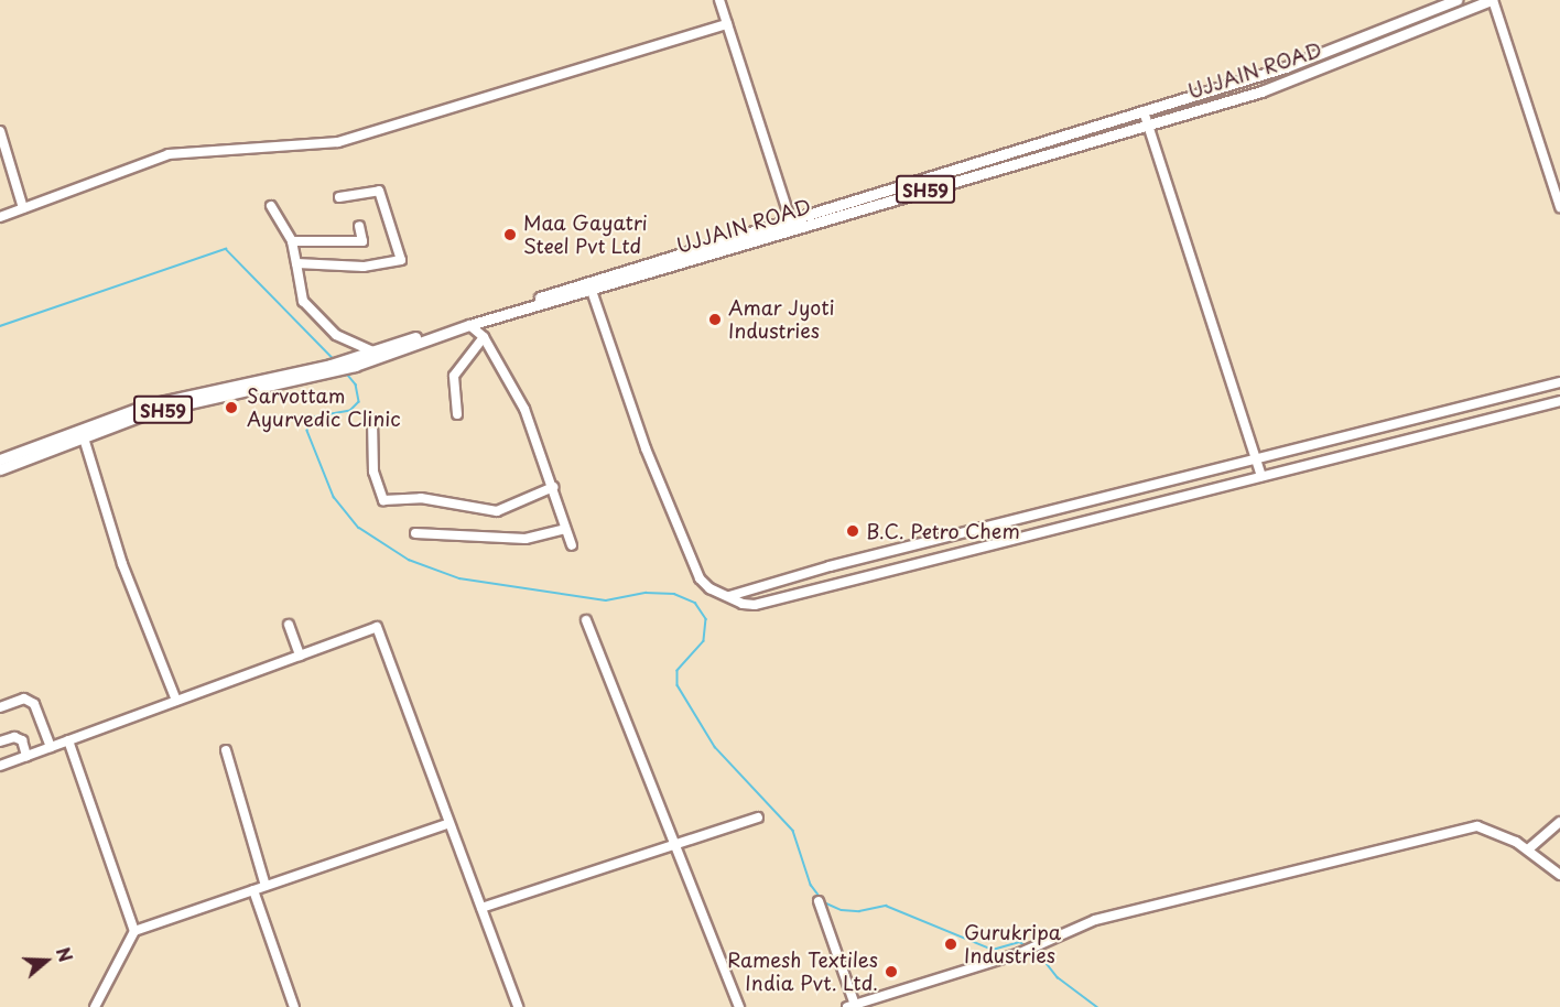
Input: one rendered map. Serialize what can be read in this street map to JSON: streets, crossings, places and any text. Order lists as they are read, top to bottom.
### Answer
{
  "streets": {
    "main road": ["UJJAIN ROAD", "SH59"]
  },
  "places": [
    "Maa Gayatri Steel Pvt Ltd",
    "Amar Jyoti Industries",
    "Sarvottam Ayurvedic Clinic",
    "B.C. Petro Chem",
    "Gurukripa Industries",
    "Ramesh Textiles India Pvt. Ltd."
  ],
  "north": "right"
}
